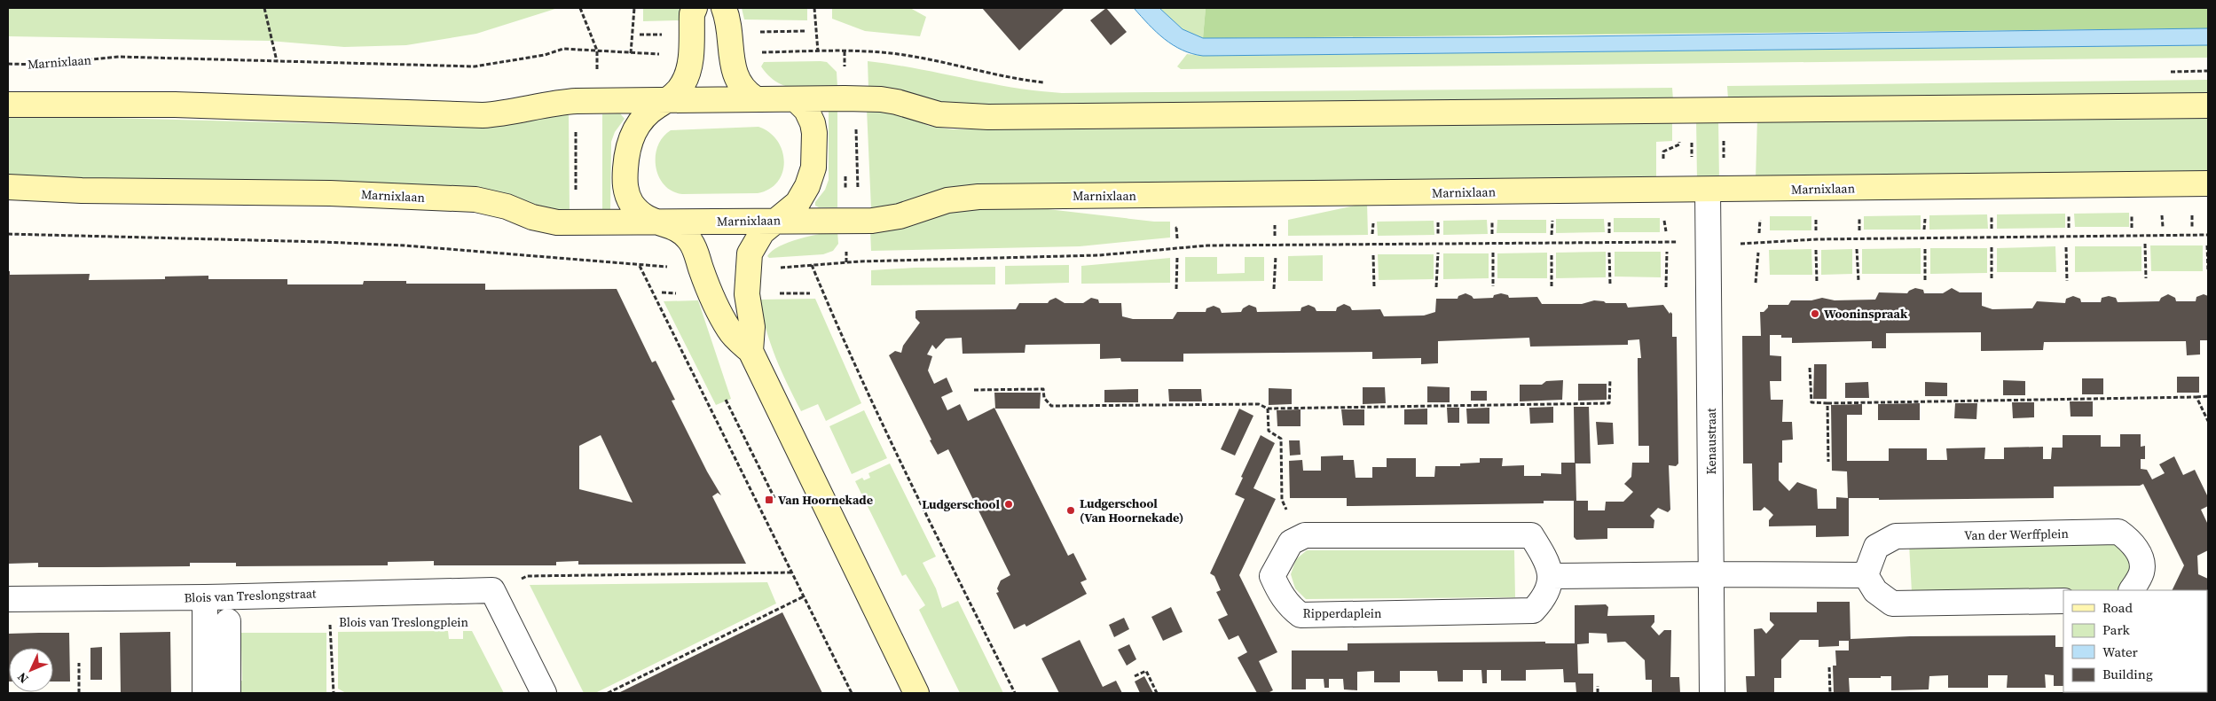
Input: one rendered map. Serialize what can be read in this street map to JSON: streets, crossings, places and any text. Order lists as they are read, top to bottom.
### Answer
{
  "streets": {
    "main road": ["Marnixlaan"],
    "street": [
      "Kenaustraat",
      "Van der Werffplein",
      "Blois van Treslongstraat",
      "Ripperdaplein"
    ],
    "path": ["Blois van Treslongplein"]
  },
  "crossings": [
    ["Marnixlaan", "Kenaustraat"]
  ],
  "places": {
    "other": ["Wooninspraak", "Ludgerschool", "Ludgerschool (Van Hoornekade)"],
    "transit": ["Van Hoornekade"]
  },
  "legend": [
    "Road",
    "Park",
    "Water",
    "Building"
  ],
  "north": "bottom left"
}
